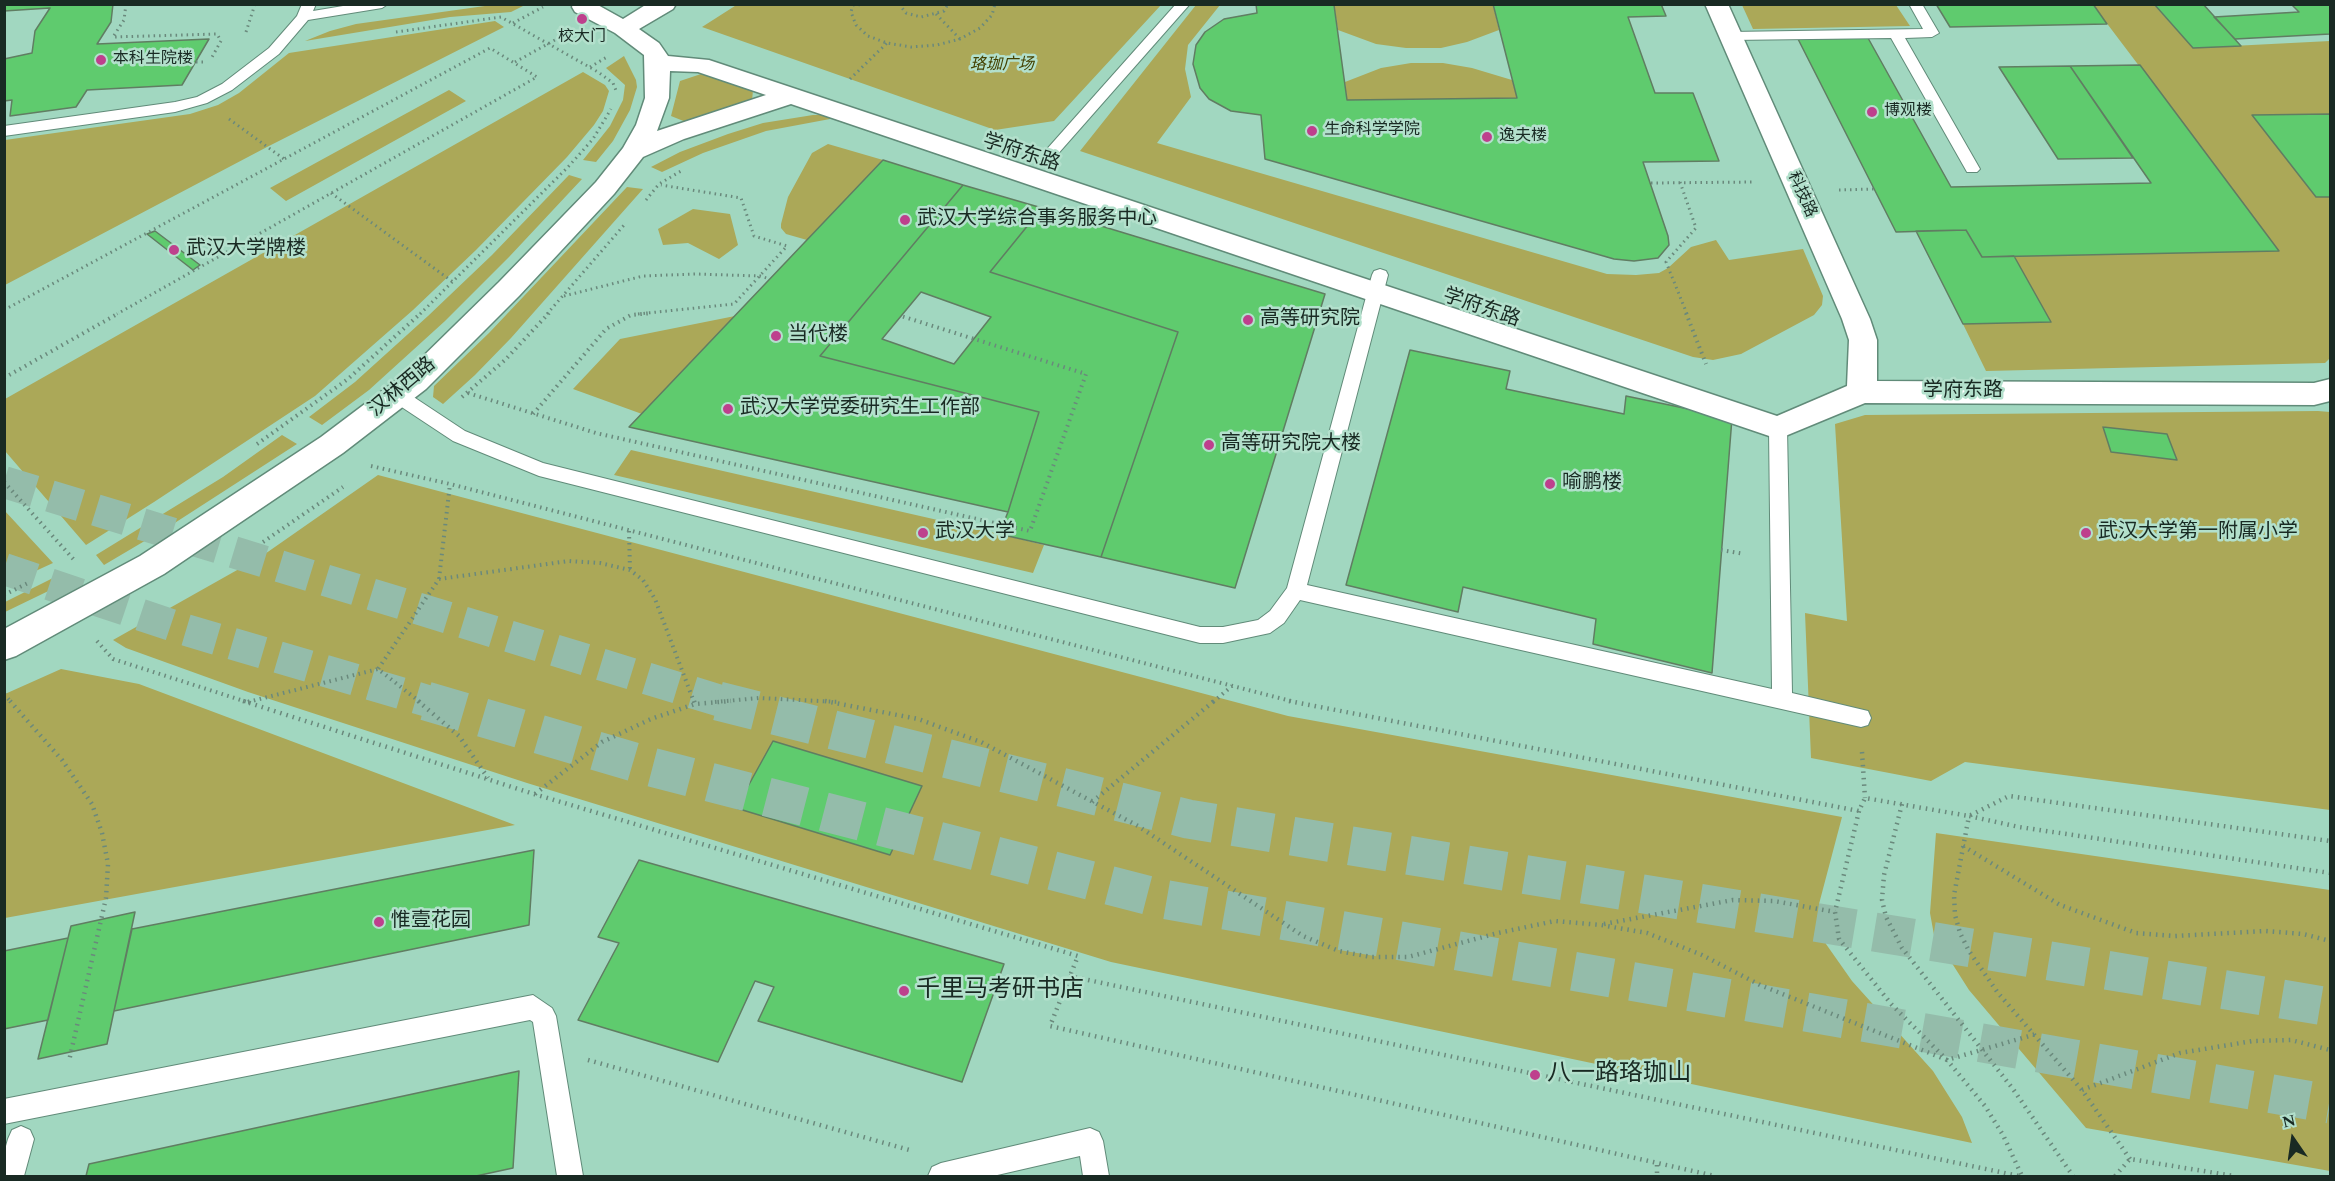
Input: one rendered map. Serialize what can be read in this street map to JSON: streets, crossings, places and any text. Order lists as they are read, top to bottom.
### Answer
{
  "streets": {
    "street": ["学府东路", "科技路", "汉林西路"]
  },
  "crossings": [
    ["学府东路", "科技路"],
    ["学府东路", "汉林西路"]
  ],
  "parks": ["珞珈广场"],
  "places": [
    "校大门",
    "本科生院楼",
    "博观楼",
    "生命科学学院",
    "逸夫楼",
    "武汉大学综合事务服务中心",
    "武汉大学牌楼",
    "高等研究院",
    "当代楼",
    "武汉大学党委研究生工作部",
    "高等研究院大楼",
    "喻鹏楼",
    "武汉大学",
    "武汉大学第一附属小学",
    "惟壹花园",
    "千里马考研书店",
    "八一路珞珈山"
  ],
  "north": "top"
}
